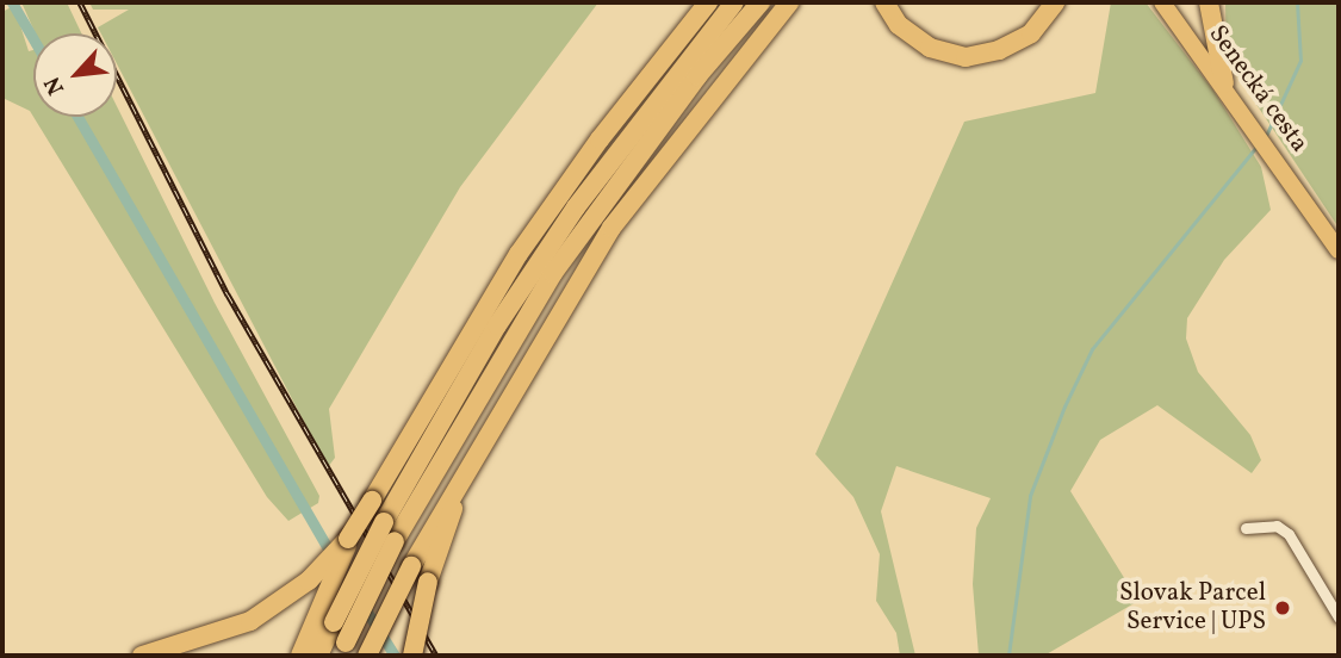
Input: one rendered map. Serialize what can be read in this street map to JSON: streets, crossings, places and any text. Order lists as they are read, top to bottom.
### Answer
{
  "streets": {
    "main road": ["Senecká cesta"]
  },
  "places": ["Slovak Parcel Service | UPS"],
  "north": "bottom left"
}
